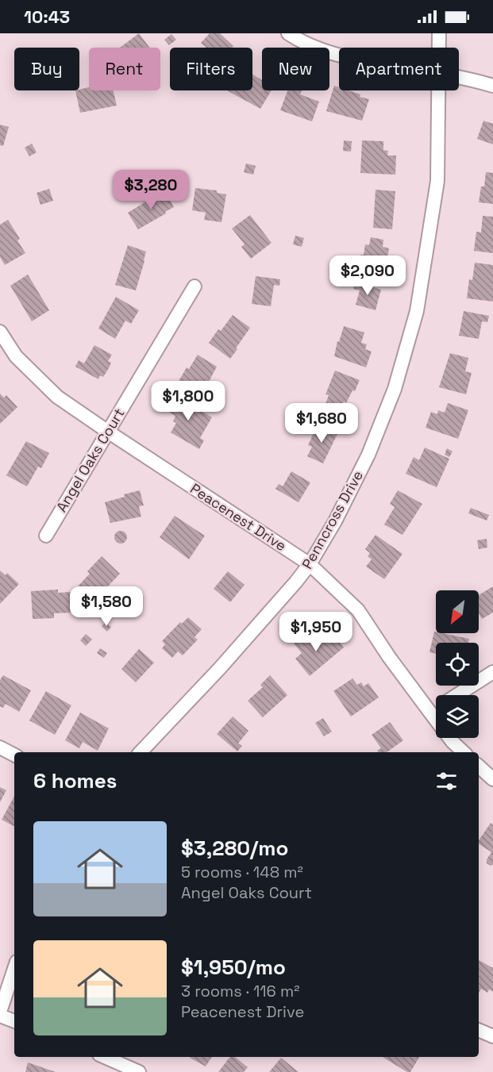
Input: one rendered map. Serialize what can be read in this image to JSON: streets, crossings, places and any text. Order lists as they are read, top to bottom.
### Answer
{
  "streets": {
    "street": ["Angel Oaks Court", "Peacenest Drive", "Penncross Drive"]
  },
  "crossings": [
    ["Angel Oaks Court", "Peacenest Drive"],
    ["Peacenest Drive", "Penncross Drive"]
  ],
  "north": "bottom left",
  "page": {
    "status": "10:43",
    "chip": [
      "Buy",
      "Rent",
      "Filters",
      "New",
      "Apartment"
    ],
    "price": [
      "$3,280",
      "$2,090",
      "$1,800",
      "$1,680",
      "$1,580",
      "$1,950"
    ],
    "heading": "6 homes",
    "list": [
      {
        "name": "$3,280/mo",
        "note": "5 rooms · 148 m² · Angel Oaks Court"
      },
      {
        "name": "$1,950/mo",
        "note": "3 rooms · 116 m² · Peacenest Drive"
      }
    ]
  }
}
